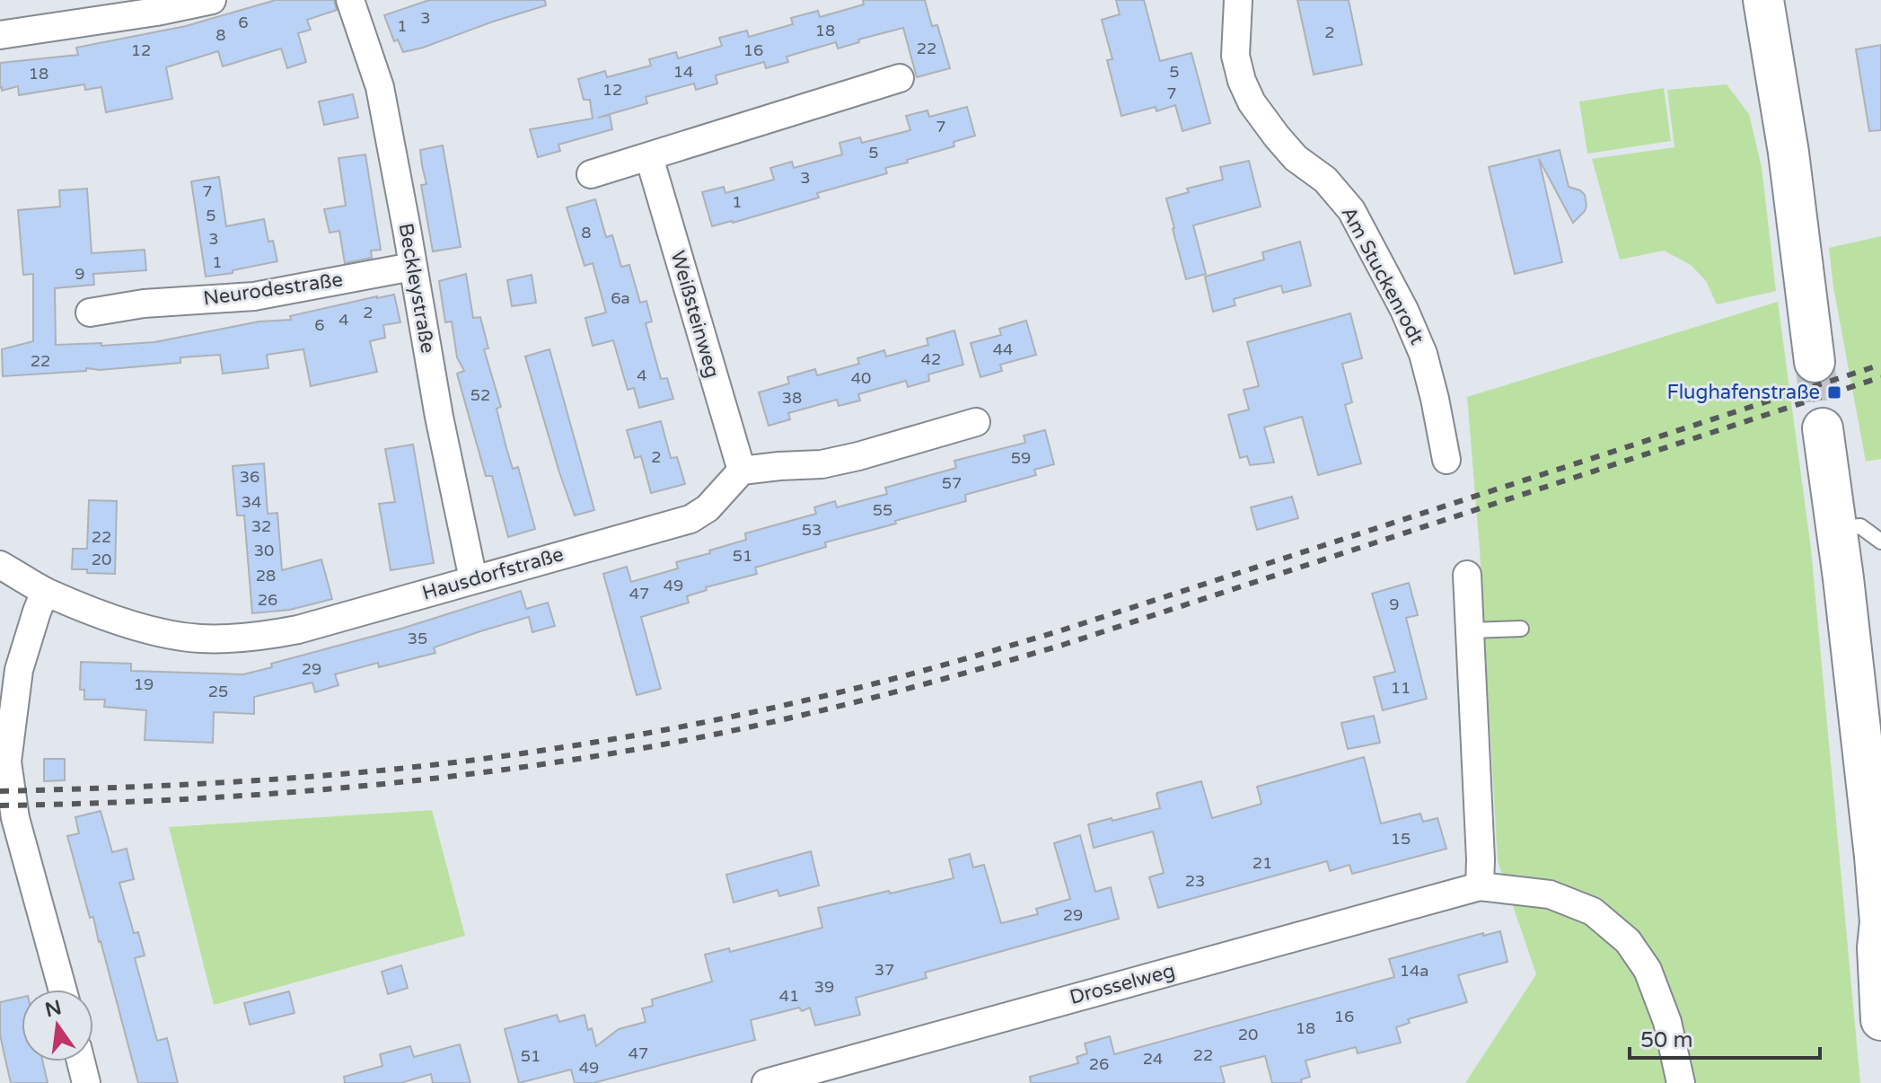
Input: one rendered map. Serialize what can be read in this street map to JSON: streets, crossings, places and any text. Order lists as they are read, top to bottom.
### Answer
{
  "streets": {
    "street": [
      "Am Stuckenrodt",
      "Beckleystraße",
      "Neurodestraße",
      "Weißsteinweg",
      "Hausdorfstraße",
      "Drosselweg"
    ]
  },
  "crossings": [
    ["Beckleystraße", "Neurodestraße"],
    ["Beckleystraße", "Hausdorfstraße"],
    ["Weißsteinweg", "Hausdorfstraße"]
  ],
  "places": {
    "transit": ["Flughafenstraße"]
  },
  "house_numbers": [
    "3",
    "6",
    "1",
    "18",
    "2",
    "8",
    "22",
    "12",
    "16",
    "14",
    "5",
    "18",
    "12",
    "7",
    "7",
    "5",
    "3",
    "7",
    "1",
    "5",
    "8",
    "3",
    "1",
    "9",
    "6a",
    "2",
    "4",
    "6",
    "44",
    "42",
    "22",
    "4",
    "40",
    "52",
    "38",
    "2",
    "59",
    "36",
    "57",
    "34",
    "55",
    "32",
    "53",
    "22",
    "30",
    "51",
    "20",
    "28",
    "49",
    "47",
    "26",
    "9",
    "35",
    "29",
    "19",
    "11",
    "25",
    "15",
    "21",
    "23",
    "29",
    "37",
    "14a",
    "39",
    "41",
    "16",
    "18",
    "20",
    "47",
    "22",
    "51",
    "24",
    "26",
    "49"
  ],
  "scale_bar": "50 m",
  "north": "top"
}
